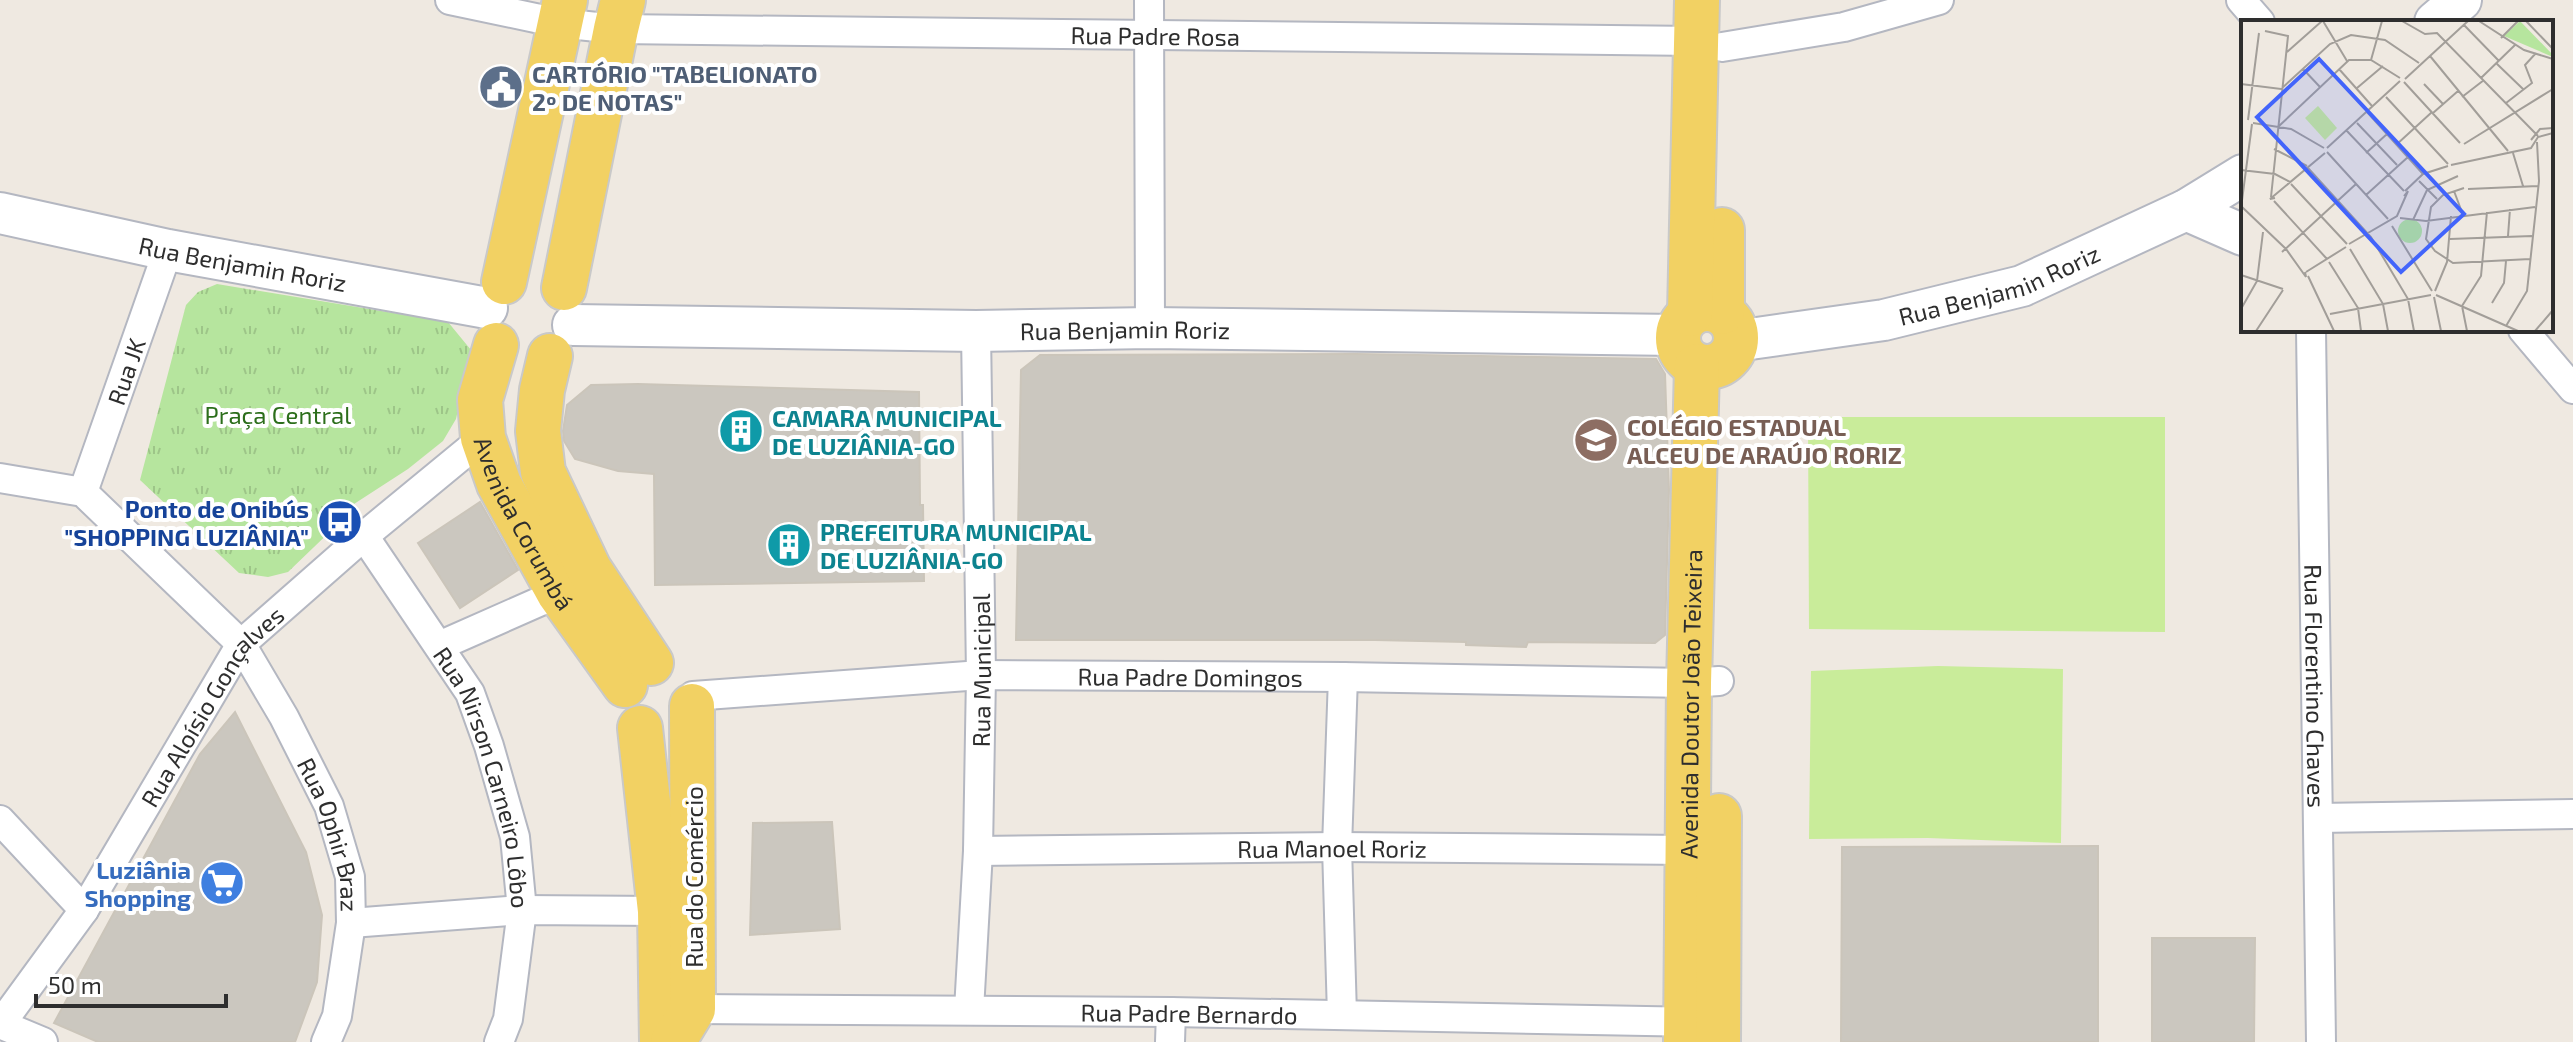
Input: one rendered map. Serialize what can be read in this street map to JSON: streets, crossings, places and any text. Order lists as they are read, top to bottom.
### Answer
{
  "streets": {
    "main road": ["Avenida Corumbá", "Avenida Doutor João Teixeira", "Rua do Comércio"],
    "street": [
      "Rua Padre Rosa",
      "Rua Benjamin Roriz",
      "Rua JK",
      "Rua Municipal",
      "Rua Padre Domingos",
      "Rua Florentino Chaves",
      "Rua Aloísio Gonçalves",
      "Rua Nirson Carneiro Lôbo",
      "Rua Ophir Braz",
      "Rua Manoel Roriz",
      "Rua Padre Bernardo"
    ]
  },
  "crossings": [
    ["Rua Padre Rosa", "Avenida Corumbá"],
    ["Rua Padre Rosa", "Avenida Doutor João Teixeira"],
    ["Rua Benjamin Roriz", "Rua JK"],
    ["Rua Benjamin Roriz", "Avenida Corumbá"],
    ["Rua Benjamin Roriz", "Rua Municipal"],
    ["Rua Benjamin Roriz", "Avenida Doutor João Teixeira"],
    ["Rua JK", "Rua Ophir Braz"],
    ["Avenida Corumbá", "Rua Padre Domingos"],
    ["Avenida Corumbá", "Rua Aloísio Gonçalves"],
    ["Avenida Corumbá", "Rua do Comércio"],
    ["Rua Municipal", "Rua Padre Domingos"],
    ["Rua Municipal", "Rua Manoel Roriz"],
    ["Rua Municipal", "Rua Padre Bernardo"],
    ["Rua Padre Domingos", "Avenida Doutor João Teixeira"],
    ["Rua Padre Domingos", "Rua do Comércio"],
    ["Avenida Doutor João Teixeira", "Rua Manoel Roriz"],
    ["Avenida Doutor João Teixeira", "Rua Padre Bernardo"],
    ["Rua Aloísio Gonçalves", "Rua Nirson Carneiro Lôbo"],
    ["Rua Aloísio Gonçalves", "Rua Ophir Braz"],
    ["Rua do Comércio", "Rua Padre Bernardo"]
  ],
  "parks": ["Praça Central"],
  "places": {
    "public building": ["CARTÓRIO \"TABELIONATO 2º DE NOTAS\""],
    "building": ["CAMARA MUNICIPAL DE LUZIÂNIA-GO", "PREFEITURA MUNICIPAL DE LUZIÂNIA-GO"],
    "school or university": ["COLÉGIO ESTADUAL ALCEU DE ARAÚJO RORIZ"],
    "bus stop": ["Ponto de Onibús \"SHOPPING LUZIÂNIA\""],
    "supermarket": ["Luziânia Shopping"]
  },
  "scale_bar": "50 m"
}
